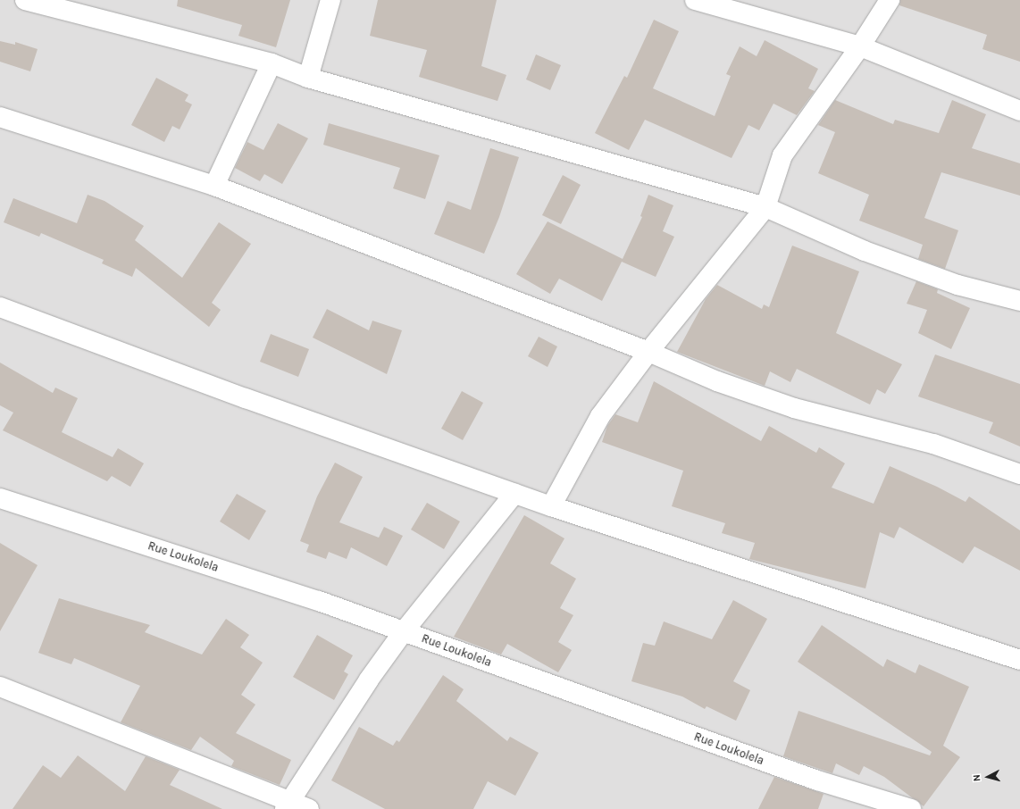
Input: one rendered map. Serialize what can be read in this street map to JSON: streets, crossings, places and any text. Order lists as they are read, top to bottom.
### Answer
{
  "streets": {
    "street": ["Rue Loukolela"]
  },
  "north": "left"
}
